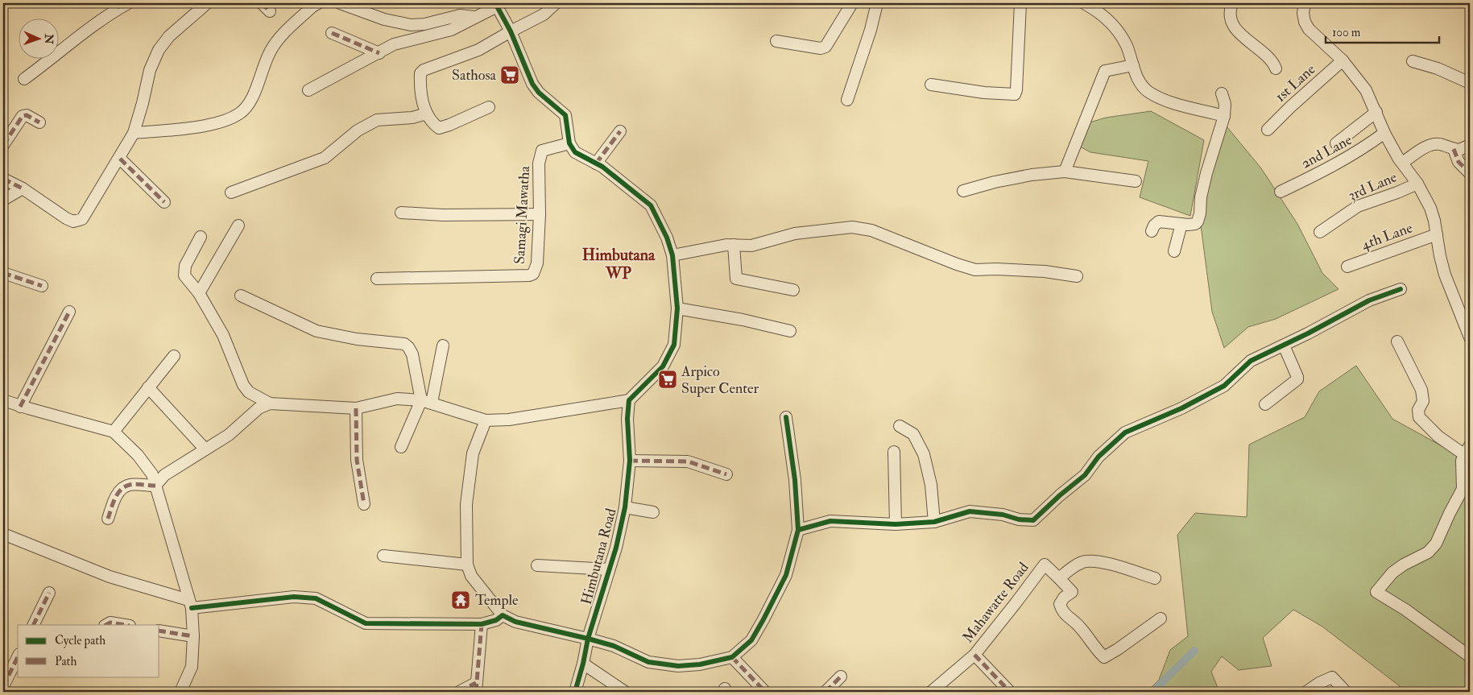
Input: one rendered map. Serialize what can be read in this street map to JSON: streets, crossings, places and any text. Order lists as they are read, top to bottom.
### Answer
{
  "streets": {
    "street": [
      "1st Lane",
      "2nd Lane",
      "3rd Lane",
      "Samagi Mawatha",
      "4th Lane",
      "Himbutana Road",
      "Mahawatte Road"
    ]
  },
  "districts": ["Himbutana WP"],
  "places": {
    "supermarket": ["Sathosa", "Arpico Super Center"],
    "temple": ["Temple"]
  },
  "legend": ["Cycle path", "Path"],
  "scale_bar": "100 m",
  "north": "right"
}
